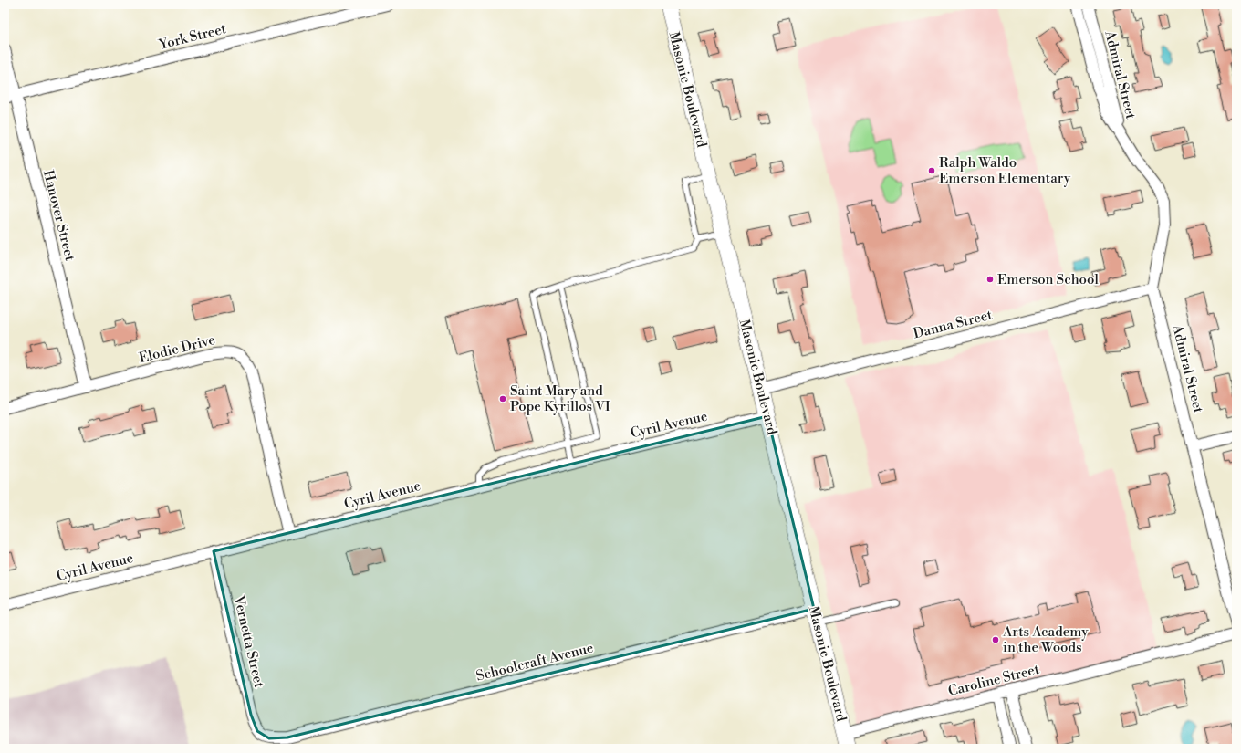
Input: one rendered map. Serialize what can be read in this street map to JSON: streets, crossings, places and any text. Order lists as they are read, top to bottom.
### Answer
{
  "streets": {
    "street": [
      "York Street",
      "Admiral Street",
      "Masonic Boulevard",
      "Hanover Street",
      "Danna Street",
      "Elodie Drive",
      "Cyril Avenue",
      "Vernetta Street",
      "Schoolcraft Avenue",
      "Caroline Street"
    ]
  },
  "crossings": [
    ["York Street", "Hanover Street"],
    ["Admiral Street", "Danna Street"],
    ["Masonic Boulevard", "Danna Street"],
    ["Masonic Boulevard", "Cyril Avenue"],
    ["Masonic Boulevard", "Schoolcraft Avenue"],
    ["Masonic Boulevard", "Caroline Street"],
    ["Hanover Street", "Elodie Drive"],
    ["Elodie Drive", "Cyril Avenue"],
    ["Cyril Avenue", "Vernetta Street"],
    ["Vernetta Street", "Schoolcraft Avenue"]
  ],
  "places": [
    "Ralph Waldo Emerson Elementary",
    "Emerson School",
    "Saint Mary and Pope Kyrillos VI",
    "Arts Academy in the Woods"
  ]
}
